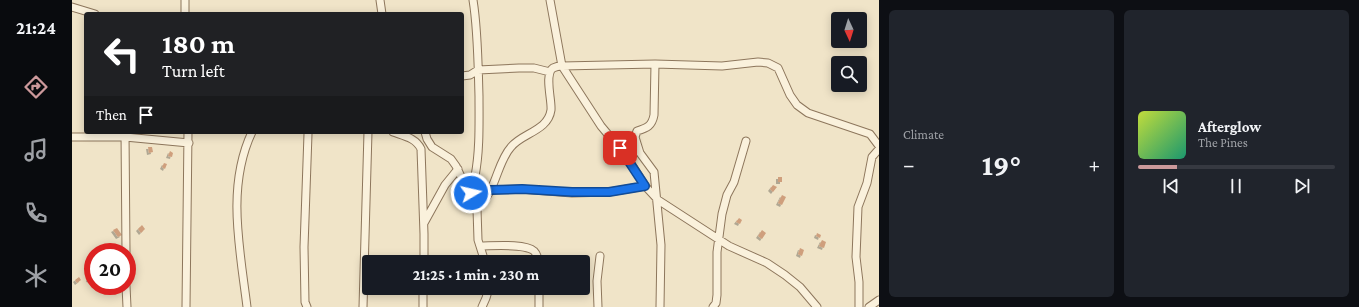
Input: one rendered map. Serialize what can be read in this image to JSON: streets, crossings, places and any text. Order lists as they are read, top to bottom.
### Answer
{
  "north": "bottom",
  "page": {
    "tabs": "21:24",
    "tile": "Climate",
    "turn": ["180 m", "Turn left"],
    "then": "Then",
    "song": ["Afterglow", "The Pines"],
    "heat": ["−", "19°", "+"],
    "limit": "20",
    "trip": "21:25 · 1 min · 230 m"
  }
}
